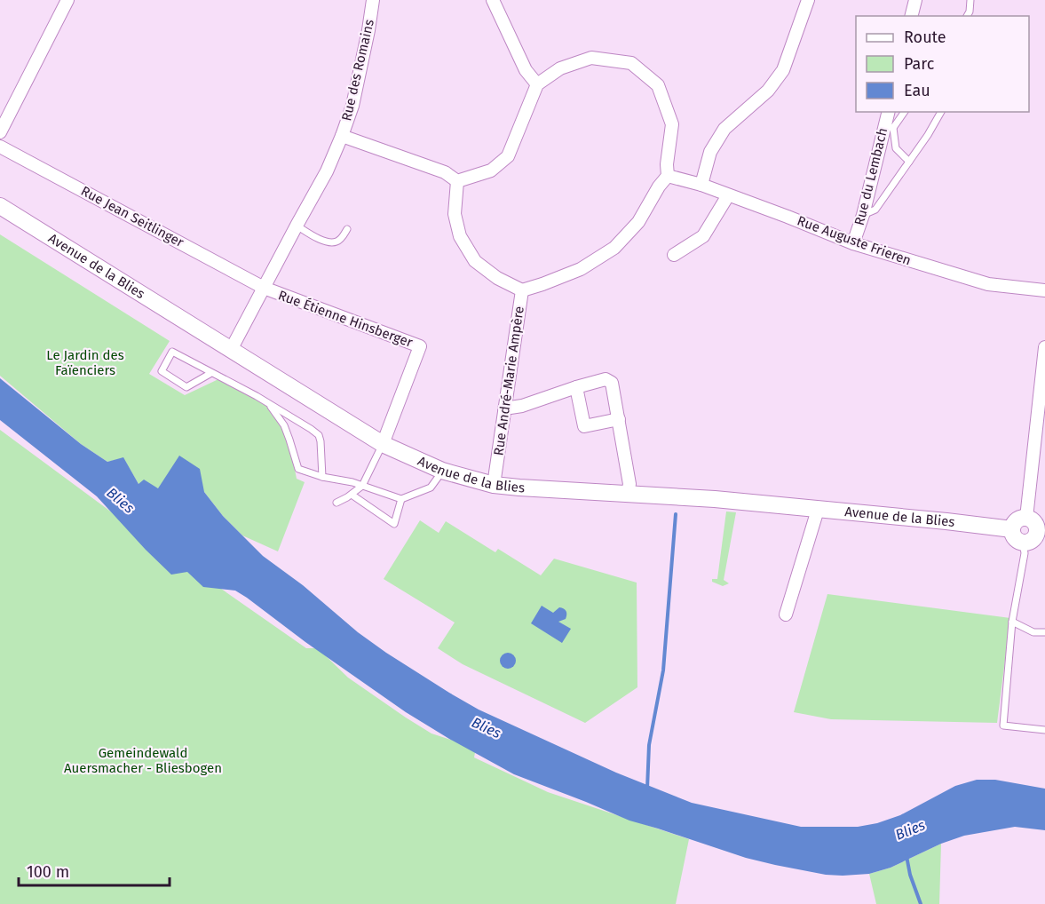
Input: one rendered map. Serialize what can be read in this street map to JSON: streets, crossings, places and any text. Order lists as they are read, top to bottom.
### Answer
{
  "streets": {
    "main road": ["Avenue de la Blies"],
    "street": [
      "Rue des Romains",
      "Rue du Lembach",
      "Rue Jean Seitlinger",
      "Rue Auguste Frieren",
      "Rue Étienne Hinsberger",
      "Rue André-Marie Ampère"
    ]
  },
  "crossings": [
    ["Rue des Romains", "Rue Jean Seitlinger"],
    ["Rue des Romains", "Avenue de la Blies"],
    ["Rue des Romains", "Rue Étienne Hinsberger"],
    ["Rue du Lembach", "Rue Auguste Frieren"],
    ["Rue Jean Seitlinger", "Rue Étienne Hinsberger"],
    ["Avenue de la Blies", "Rue Étienne Hinsberger"],
    ["Avenue de la Blies", "Rue André-Marie Ampère"]
  ],
  "water": ["Blies"],
  "parks": ["Le Jardin des Faïenciers", "Gemeindewald Auersmacher - Bliesbogen"],
  "legend": ["Route", "Parc", "Eau"],
  "scale_bar": "100 m"
}
